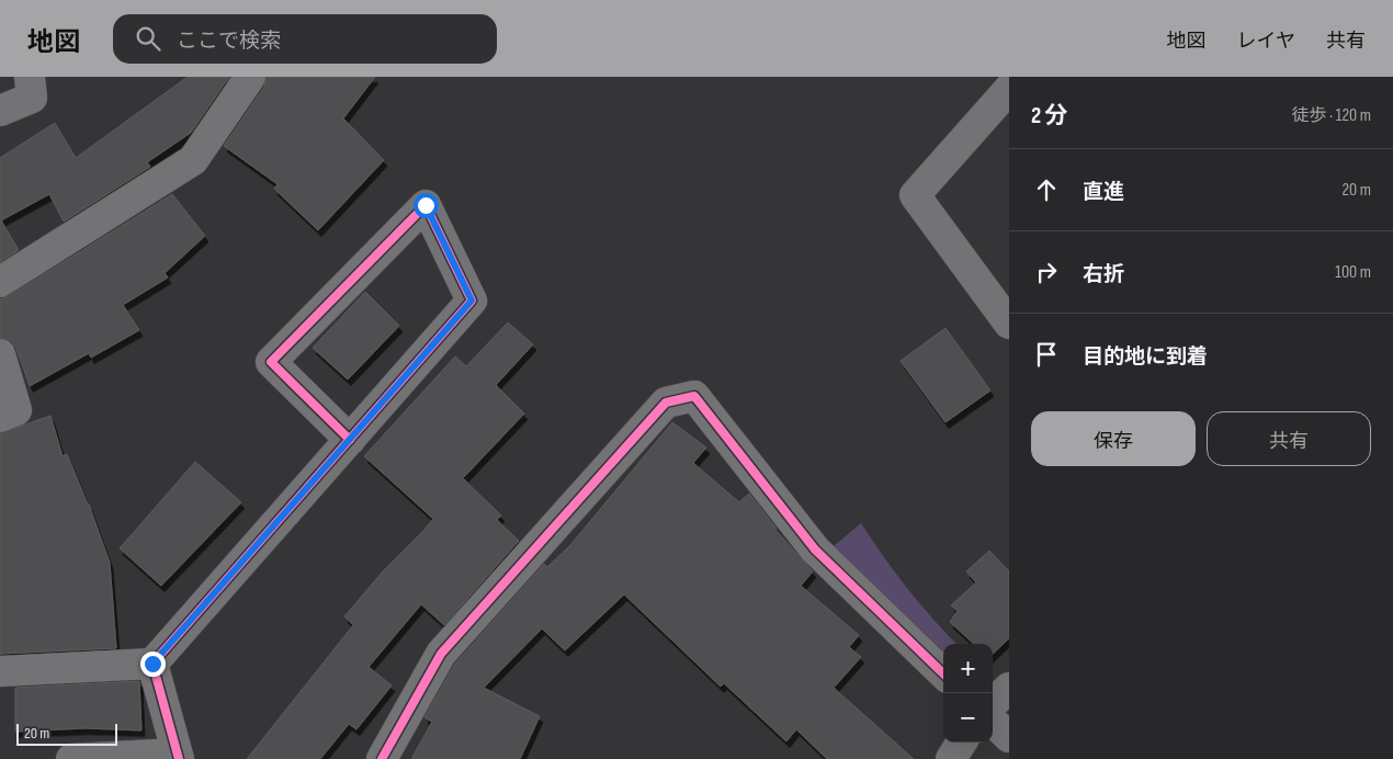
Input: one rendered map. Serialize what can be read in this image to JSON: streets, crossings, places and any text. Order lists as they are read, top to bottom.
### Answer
{
  "scale_bar": "20 m",
  "page": {
    "header": "地図",
    "search": "ここで検索",
    "nav": ["地図", "レイヤ", "共有"],
    "heading": ["2 分", "徒歩 · 120 m"],
    "list": [
      ["直進", "20 m"],
      ["右折", "100 m"],
      "目的地に到着"
    ],
    "buttons": ["保存", "共有"],
    "map_buttons": ["+", "−"],
    "scale": "20 m"
  }
}
